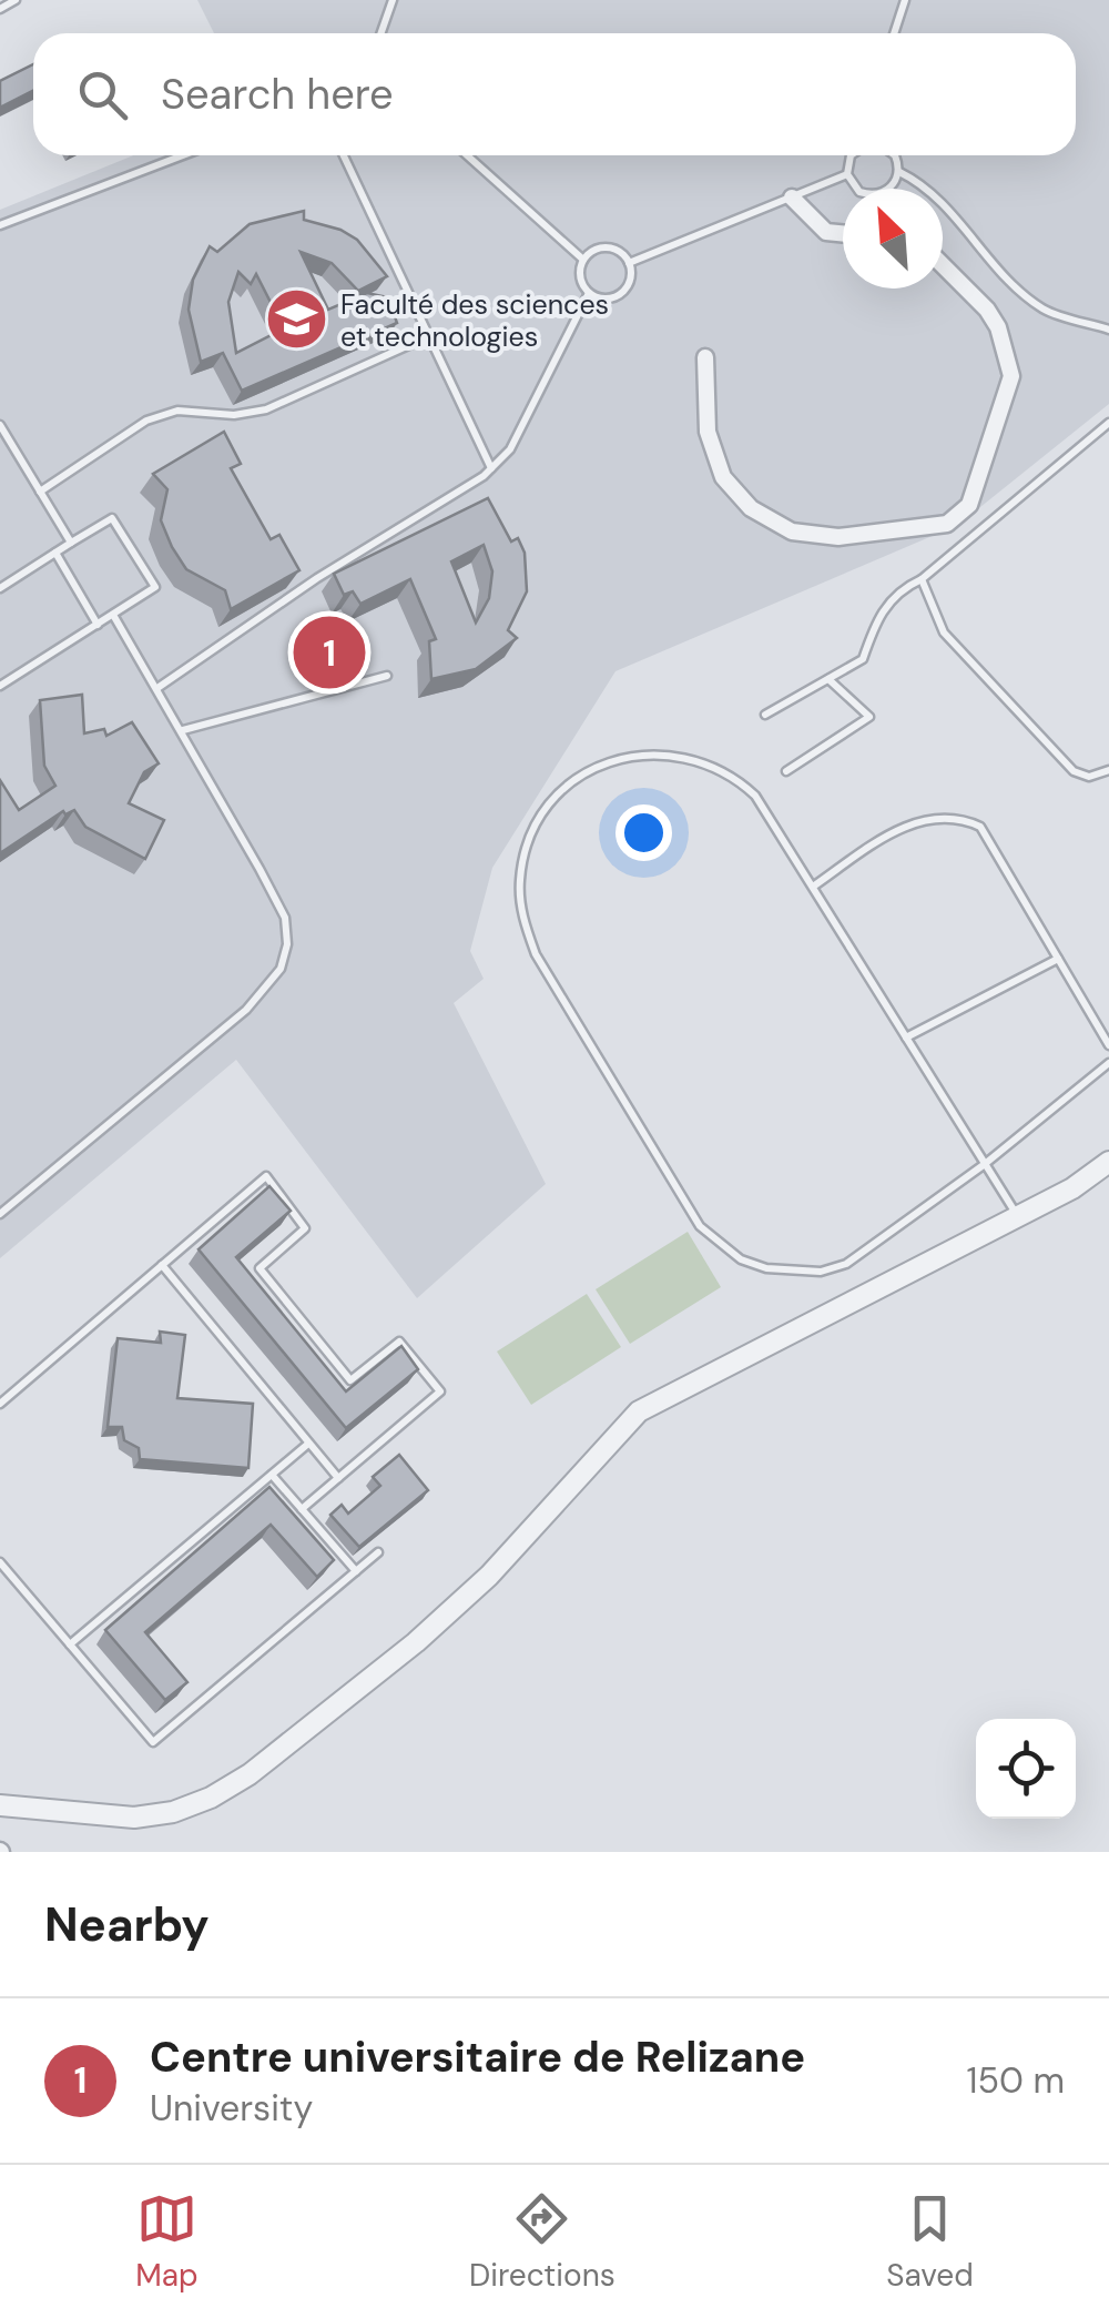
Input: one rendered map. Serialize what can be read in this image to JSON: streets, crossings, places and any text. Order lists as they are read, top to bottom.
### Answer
{
  "places": {
    "school or university": ["Faculté des sciences et technologies"]
  },
  "north": "top left",
  "page": {
    "search": "Search here",
    "pins": "1",
    "heading": "Nearby",
    "list": [
      {
        "mark": "1",
        "name": "Centre universitaire de Relizane",
        "note": "University",
        "value": "150 m"
      }
    ],
    "nav": ["Map", "Directions", "Saved"]
  }
}
